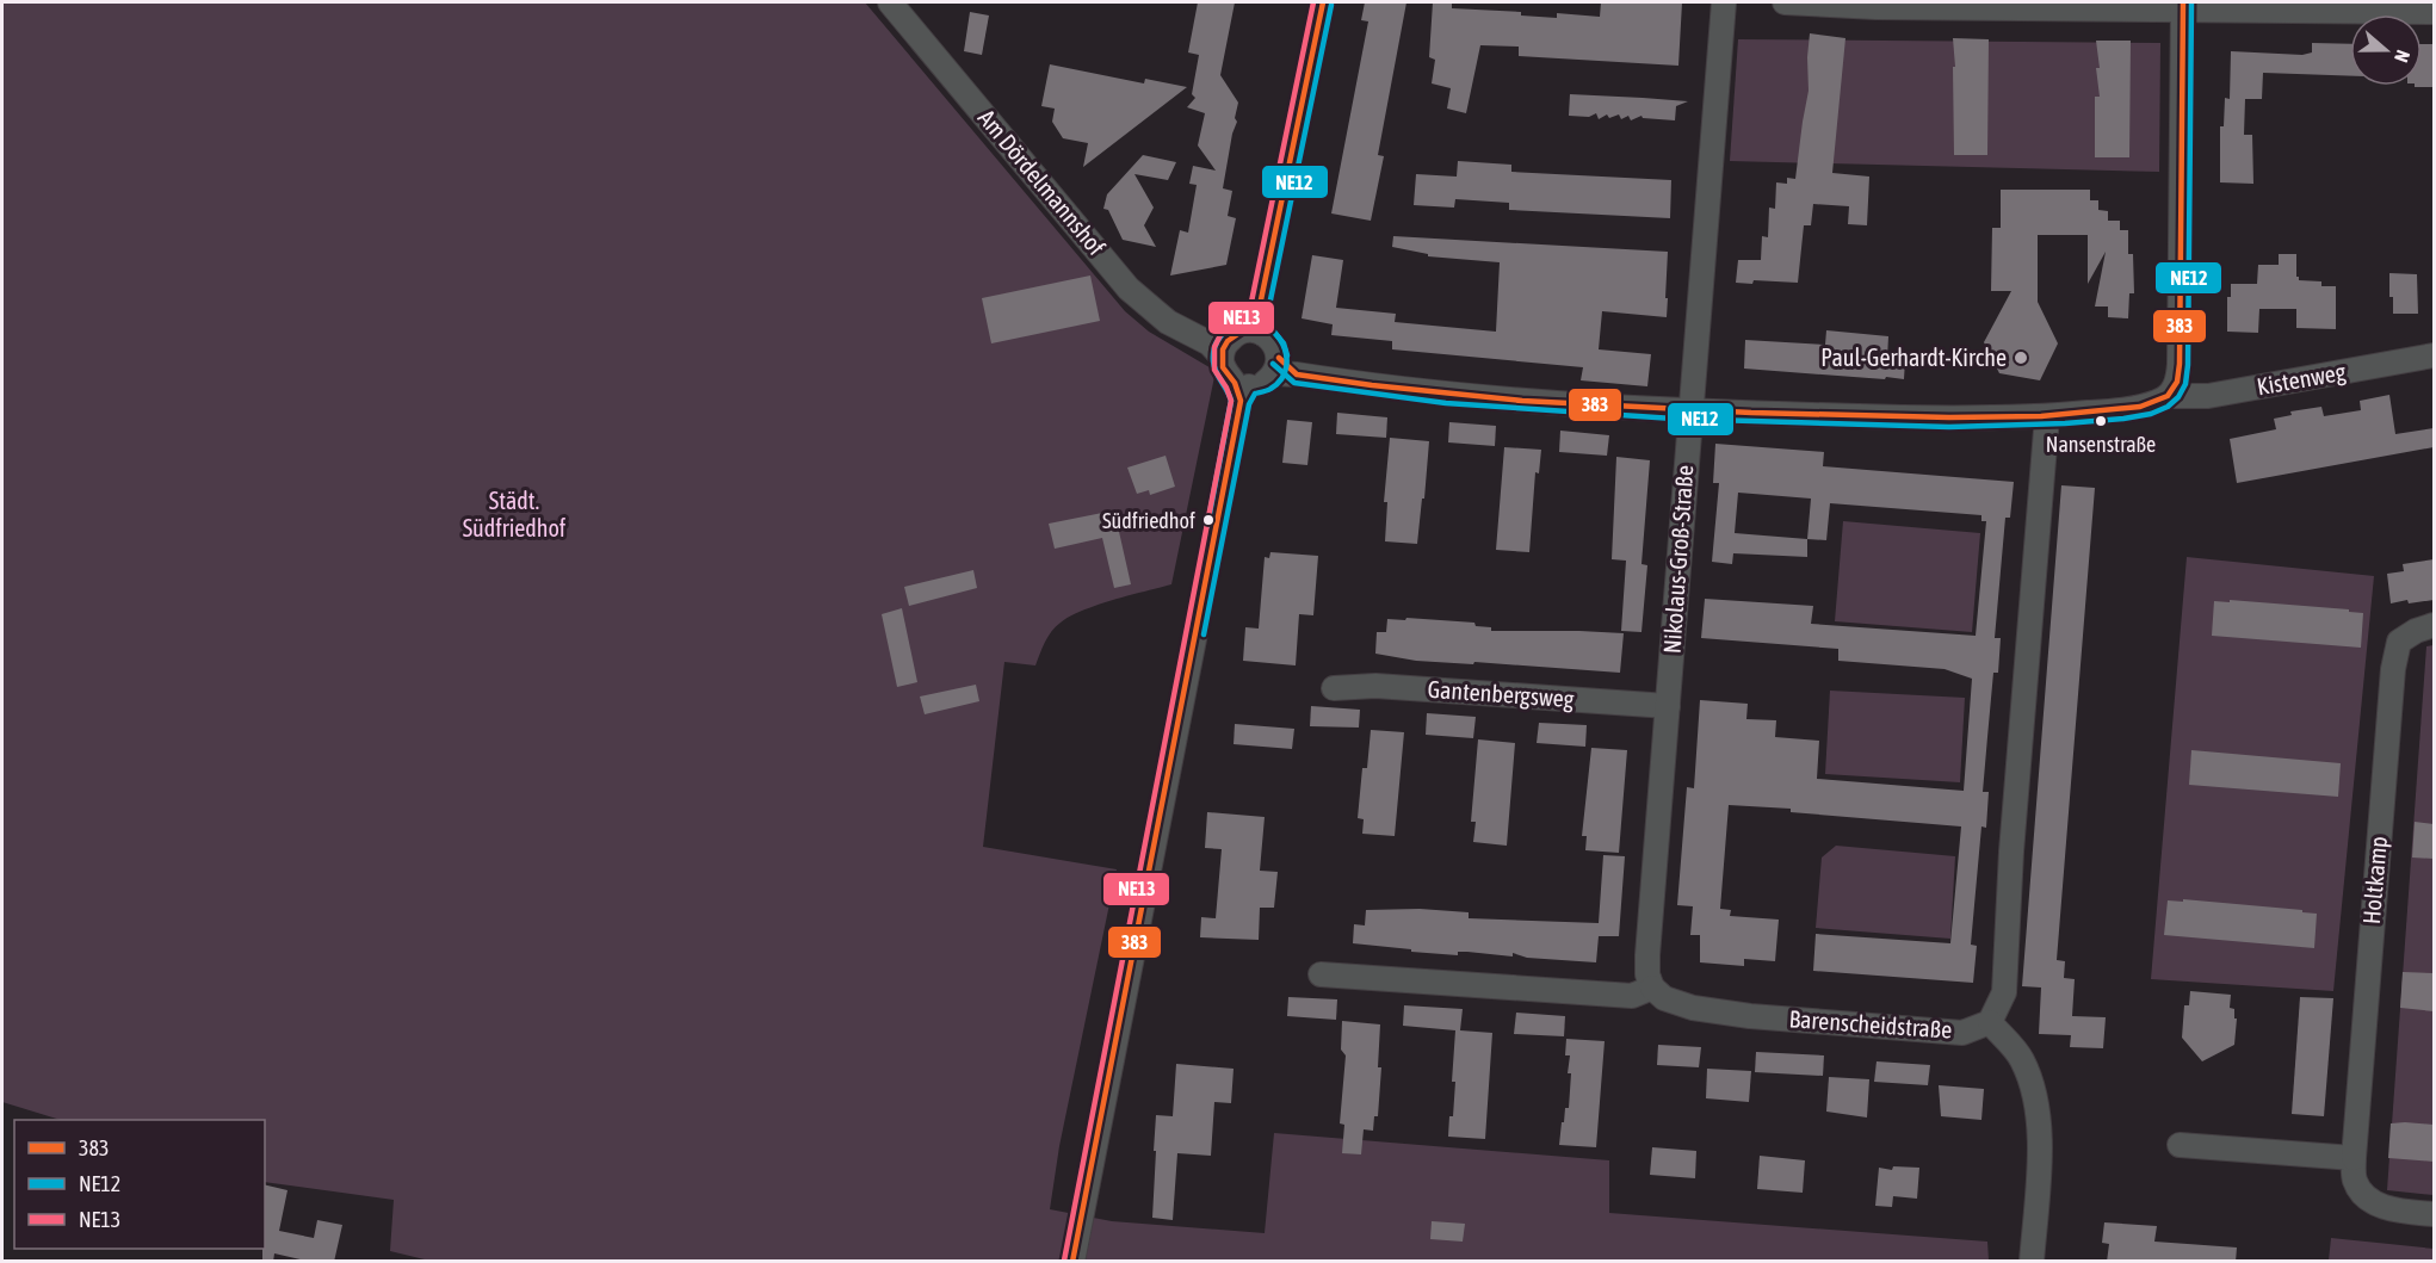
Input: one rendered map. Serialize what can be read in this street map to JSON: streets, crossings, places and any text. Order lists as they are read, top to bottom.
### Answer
{
  "streets": {
    "street": [
      "Am Dördelmannshof",
      "Kistenweg",
      "Nikolaus-Groß-Straße",
      "Gantenbergsweg",
      "Holtkamp",
      "Barenscheidstraße"
    ]
  },
  "crossings": [
    ["Nikolaus-Groß-Straße", "Gantenbergsweg"],
    ["Nikolaus-Groß-Straße", "Barenscheidstraße"]
  ],
  "parks": ["Städt. Südfriedhof"],
  "places": ["Paul-Gerhardt-Kirche", "Nansenstraße", "Südfriedhof"],
  "lines": ["transit line 383", "transit line NE12", "transit line NE13"],
  "legend": ["383", "NE12", "NE13"],
  "north": "right"
}
